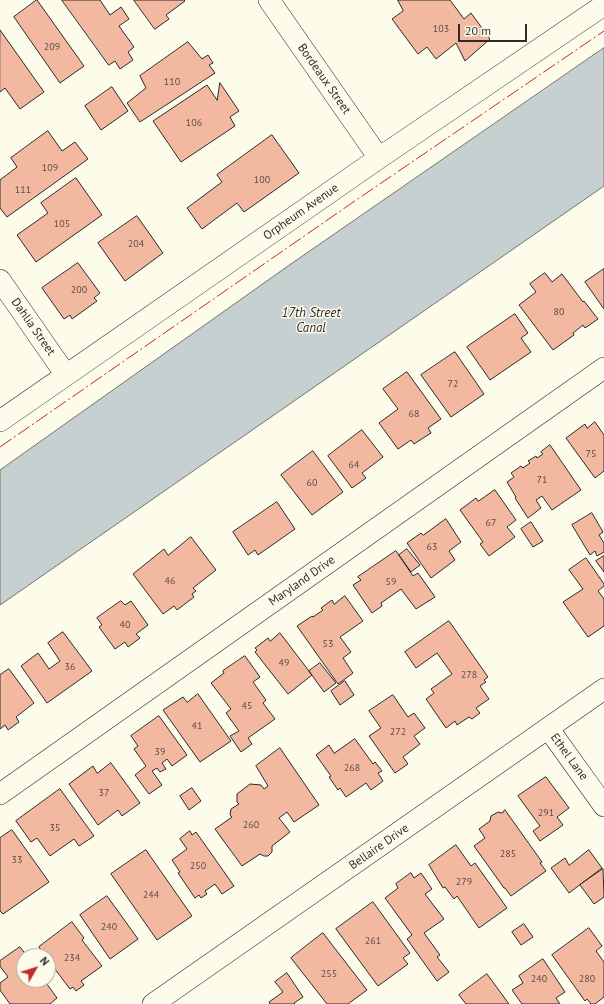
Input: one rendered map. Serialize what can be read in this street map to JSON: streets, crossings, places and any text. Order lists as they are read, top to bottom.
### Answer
{
  "streets": {
    "street": [
      "Bordeaux Street",
      "Orpheum Avenue",
      "Dahlia Street",
      "Maryland Drive",
      "Ethel Lane",
      "Bellaire Drive"
    ]
  },
  "crossings": [
    ["Bordeaux Street", "Orpheum Avenue"],
    ["Orpheum Avenue", "Dahlia Street"],
    ["Ethel Lane", "Bellaire Drive"]
  ],
  "water": ["17th Street Canal"],
  "house_numbers": [
    "103",
    "209",
    "110",
    "106",
    "109",
    "100",
    "111",
    "105",
    "204",
    "200",
    "80",
    "72",
    "68",
    "75",
    "64",
    "71",
    "60",
    "67",
    "63",
    "46",
    "59",
    "40",
    "53",
    "49",
    "36",
    "278",
    "45",
    "41",
    "272",
    "39",
    "268",
    "37",
    "291",
    "260",
    "35",
    "285",
    "33",
    "250",
    "279",
    "244",
    "240",
    "261",
    "234",
    "255",
    "240",
    "280"
  ],
  "scale_bar": "20 m",
  "north": "top right"
}
